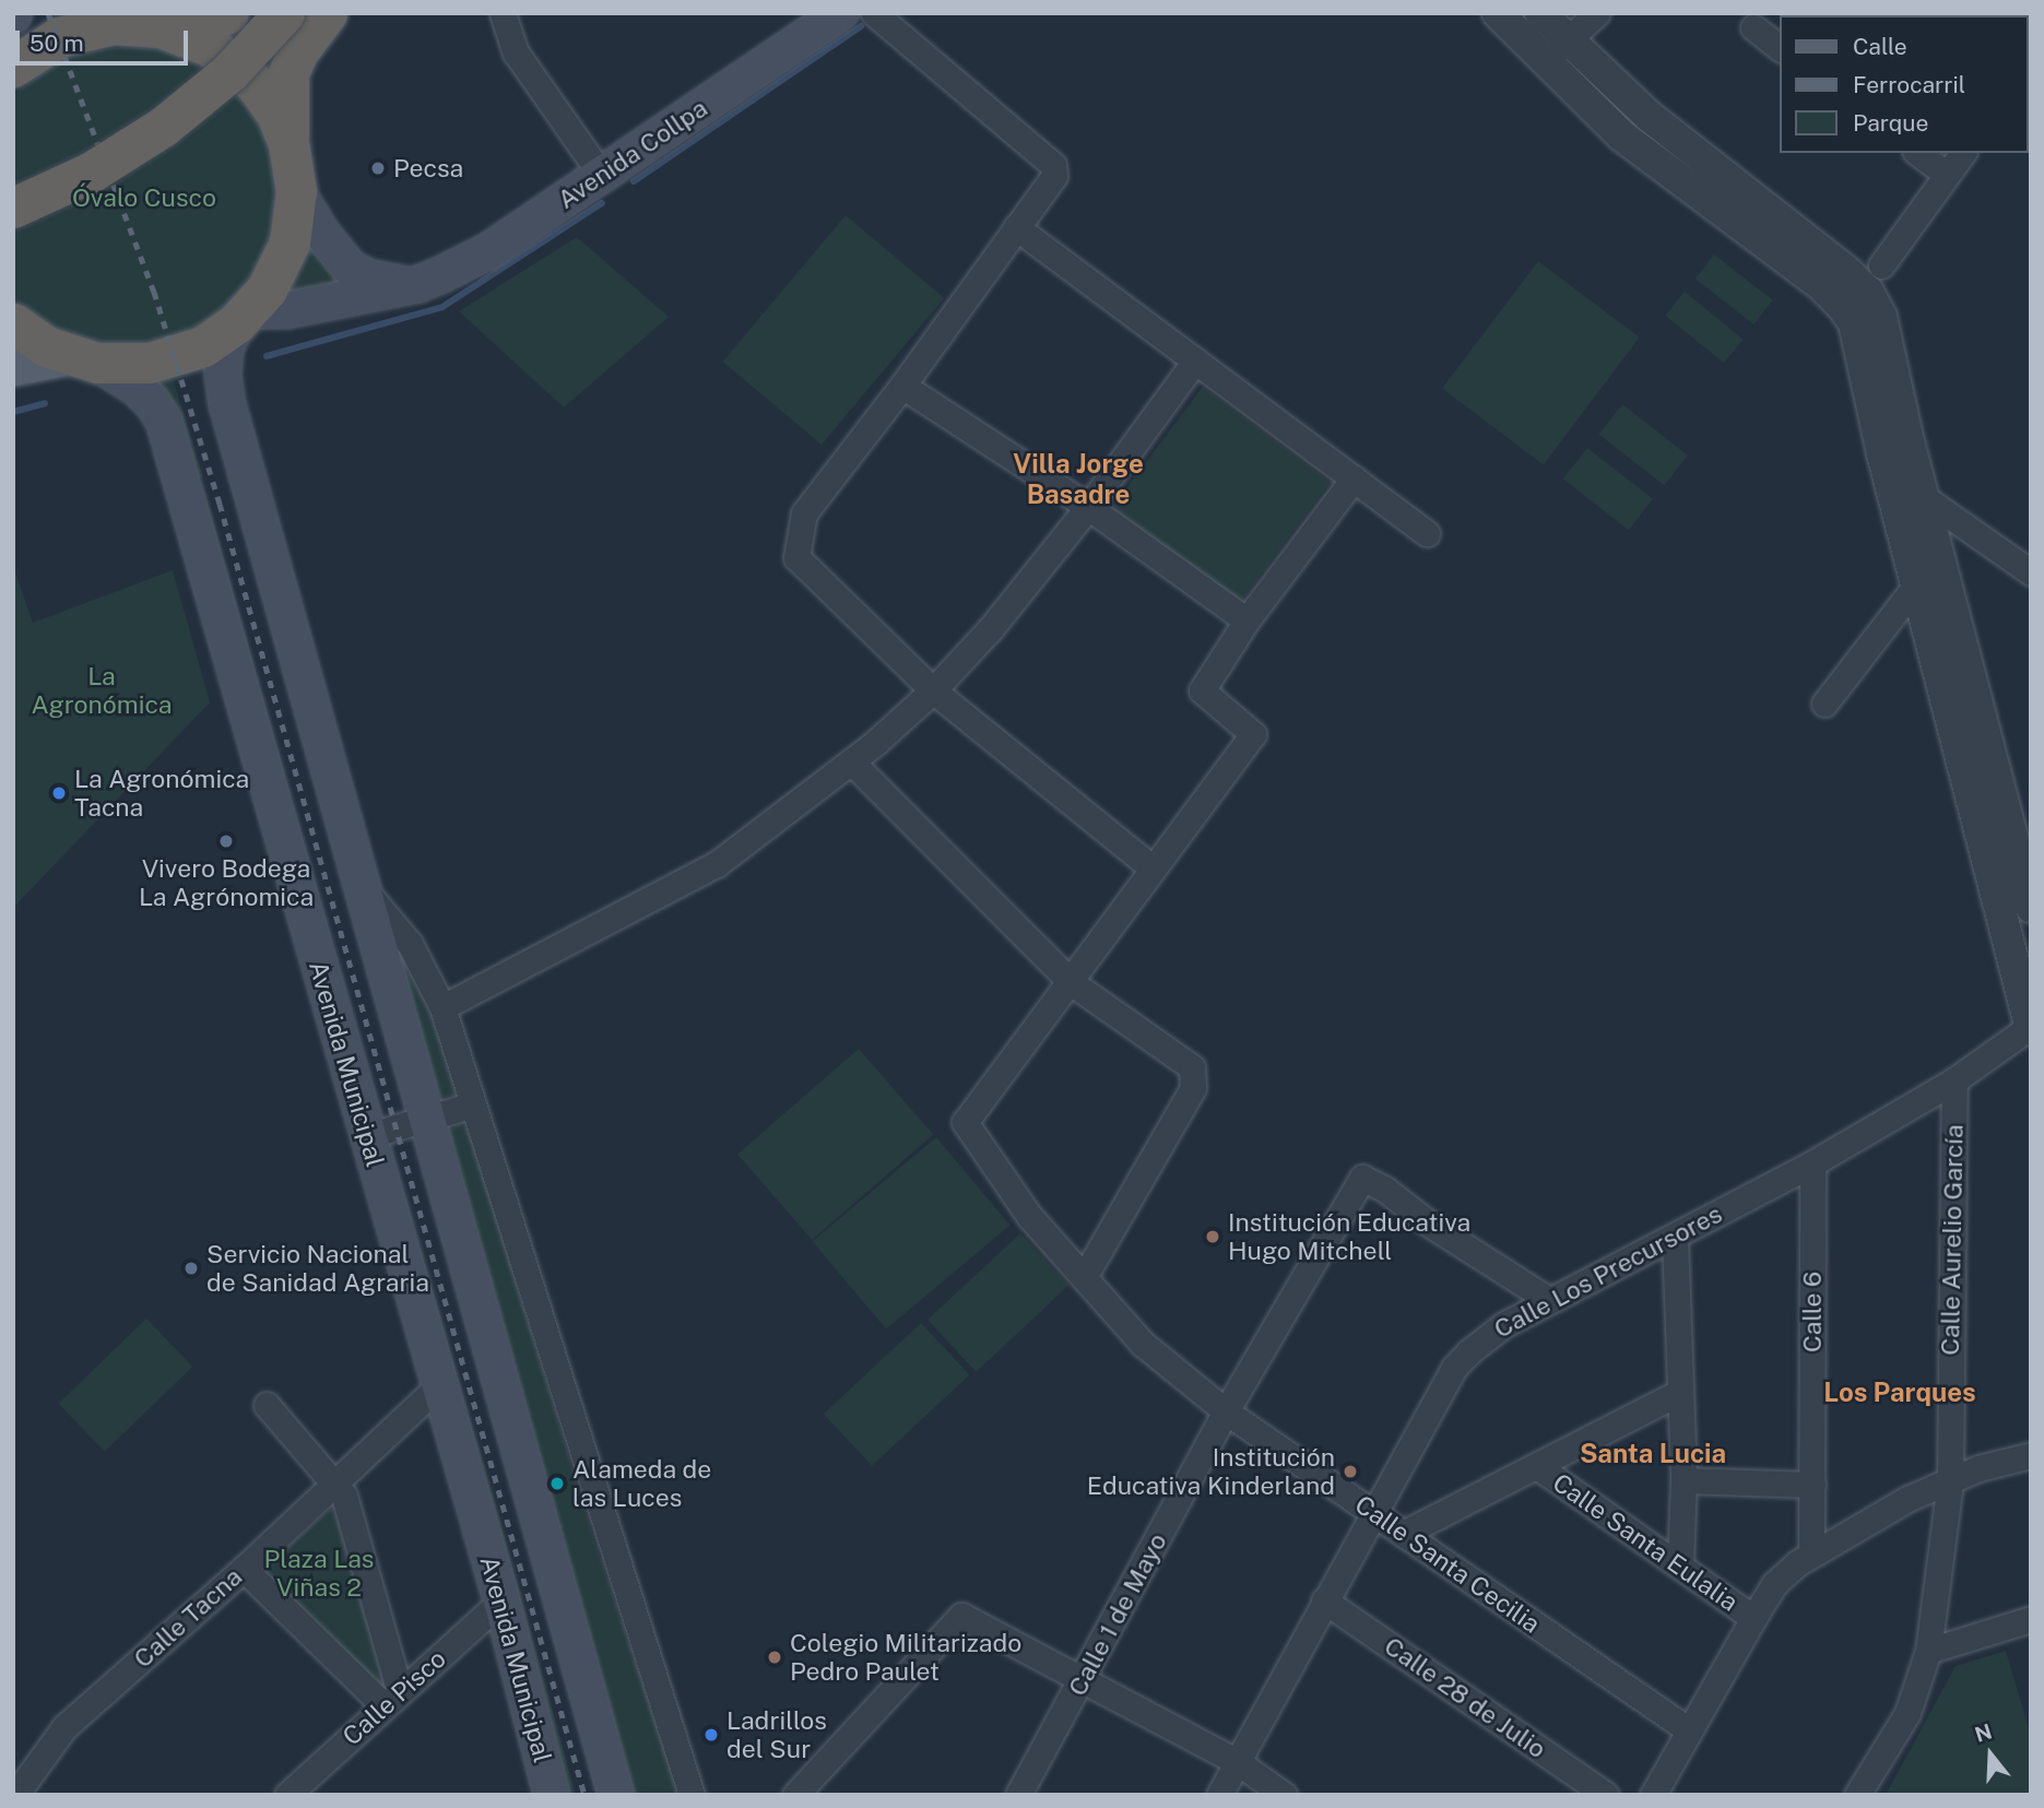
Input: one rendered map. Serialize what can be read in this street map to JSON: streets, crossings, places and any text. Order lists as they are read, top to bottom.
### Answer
{
  "streets": {
    "main road": ["Avenida Collpa", "Avenida Municipal"],
    "street": [
      "Calle Aurelio García",
      "Calle Los Precursores",
      "Calle 6",
      "Calle Santa Eulalia",
      "Calle Santa Cecilia",
      "Calle 1 de Mayo",
      "Calle Tacna",
      "Calle Pisco",
      "Calle 28 de Julio"
    ]
  },
  "crossings": [
    ["Avenida Municipal", "Calle Tacna"],
    ["Avenida Municipal", "Calle Pisco"],
    ["Calle Aurelio García", "Calle Los Precursores"],
    ["Calle Los Precursores", "Calle 6"],
    ["Calle Los Precursores", "Calle Santa Cecilia"],
    ["Calle Los Precursores", "Calle 1 de Mayo"],
    ["Calle Los Precursores", "Calle 28 de Julio"],
    ["Calle Santa Cecilia", "Calle 1 de Mayo"]
  ],
  "districts": ["Villa Jorge Basadre", "Los Parques", "Santa Lucia"],
  "parks": ["Óvalo Cusco", "La Agronómica", "Plaza Las Viñas 2"],
  "places": [
    "Pecsa",
    "La Agronómica Tacna",
    "Vivero Bodega La Agrónomica",
    "Institución Educativa Hugo Mitchell",
    "Servicio Nacional de Sanidad Agraria",
    "Institución Educativa Kinderland",
    "Alameda de las Luces",
    "Colegio Militarizado Pedro Paulet",
    "Ladrillos del Sur"
  ],
  "legend": ["Calle", "Ferrocarril", "Parque"],
  "scale_bar": "50 m",
  "north": "top"
}
